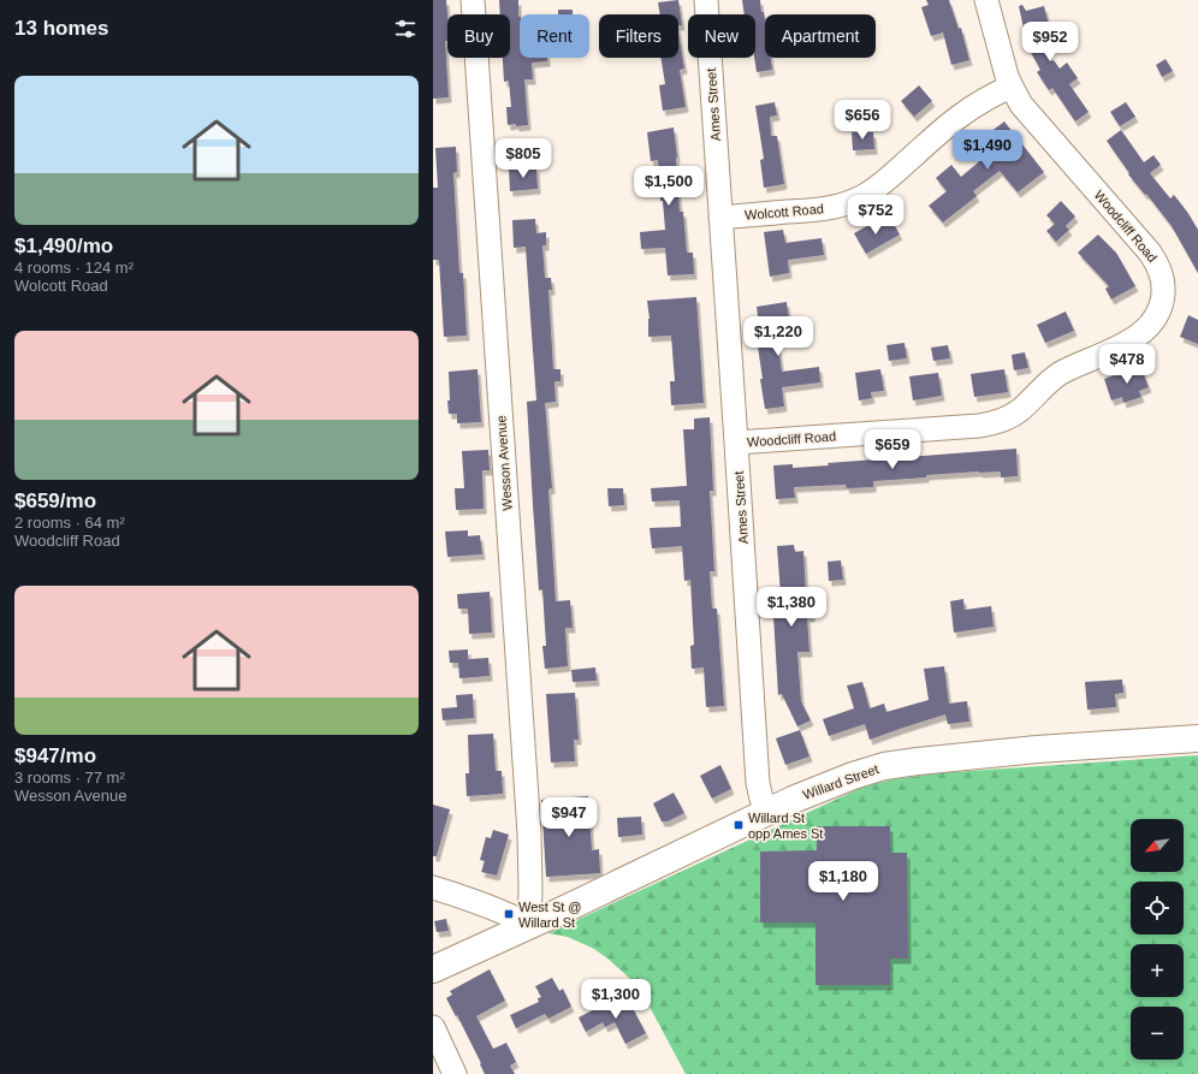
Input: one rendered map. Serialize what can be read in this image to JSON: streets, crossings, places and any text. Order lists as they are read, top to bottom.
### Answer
{
  "streets": {
    "main road": ["Willard Street"],
    "street": [
      "Ames Street",
      "Wolcott Road",
      "Woodcliff Road",
      "Wesson Avenue"
    ]
  },
  "crossings": [
    ["Ames Street", "Wolcott Road"],
    ["Ames Street", "Woodcliff Road"],
    ["Ames Street", "Willard Street"],
    ["Wolcott Road", "Woodcliff Road"],
    ["Wesson Avenue", "Willard Street"]
  ],
  "places": {
    "transit": ["Willard St opp Ames St", "West St @ Willard St"]
  },
  "north": "bottom left",
  "page": {
    "heading": "13 homes",
    "chip": [
      "Buy",
      "Rent",
      "Filters",
      "New",
      "Apartment"
    ],
    "price": [
      "$952",
      "$656",
      "$1,490",
      "$805",
      "$1,500",
      "$752",
      "$1,220",
      "$478",
      "$659",
      "$1,380",
      "$947",
      "$1,180",
      "$1,300"
    ],
    "list": [
      {
        "name": "$1,490/mo",
        "note": "4 rooms · 124 m² · Wolcott Road"
      },
      {
        "name": "$659/mo",
        "note": "2 rooms · 64 m² · Woodcliff Road"
      },
      {
        "name": "$947/mo",
        "note": "3 rooms · 77 m² · Wesson Avenue"
      }
    ],
    "map_buttons": ["+", "−"]
  }
}
